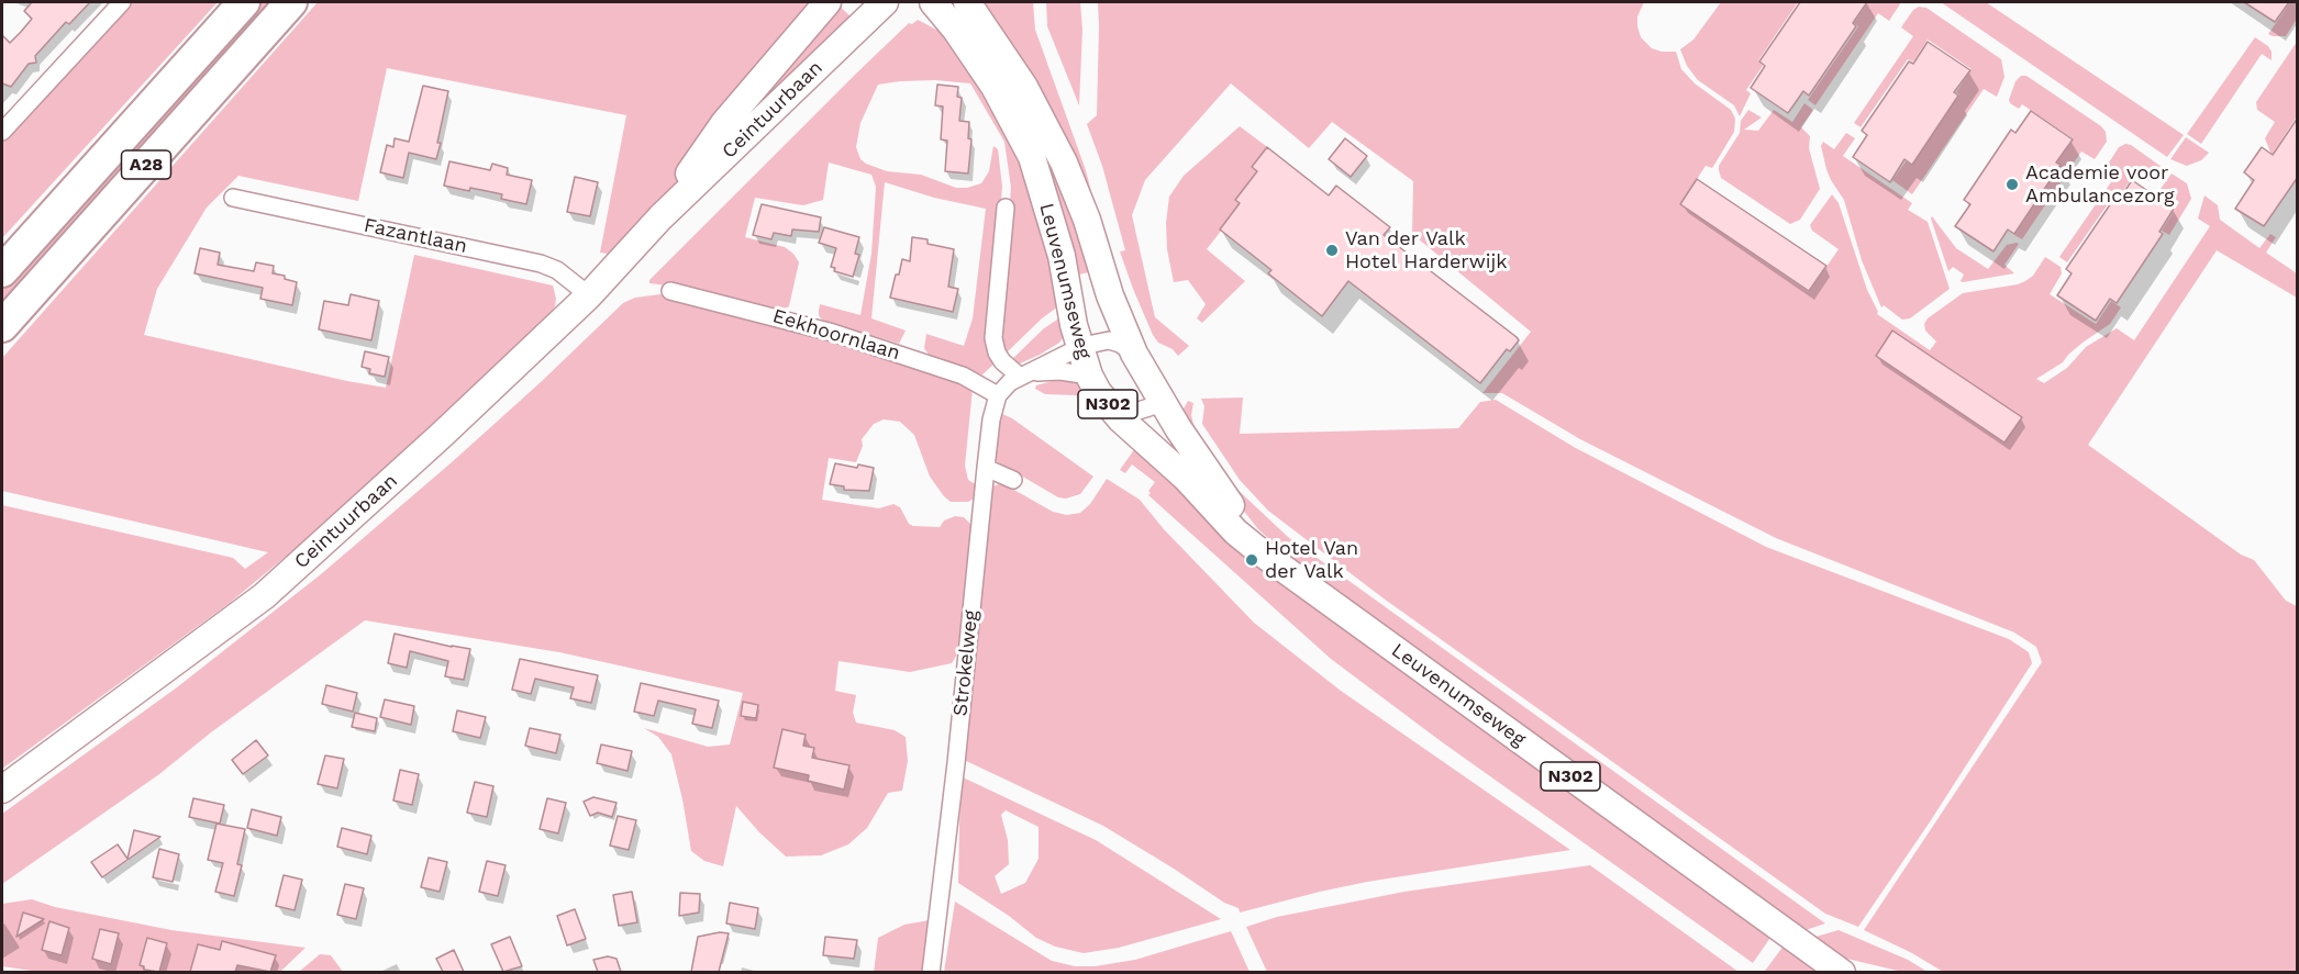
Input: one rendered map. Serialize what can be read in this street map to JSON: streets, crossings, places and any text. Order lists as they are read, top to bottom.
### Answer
{
  "streets": {
    "highway": ["A28"],
    "main road": ["Ceintuurbaan", "Leuvenumseweg", "N302"],
    "street": ["Fazantlaan", "Eekhoornlaan", "Strokelweg"]
  },
  "crossings": [
    ["Ceintuurbaan", "Fazantlaan"],
    ["Eekhoornlaan", "Strokelweg"]
  ],
  "places": ["Academie voor Ambulancezorg", "Van der Valk Hotel Harderwijk", "Hotel Van der Valk"]
}
